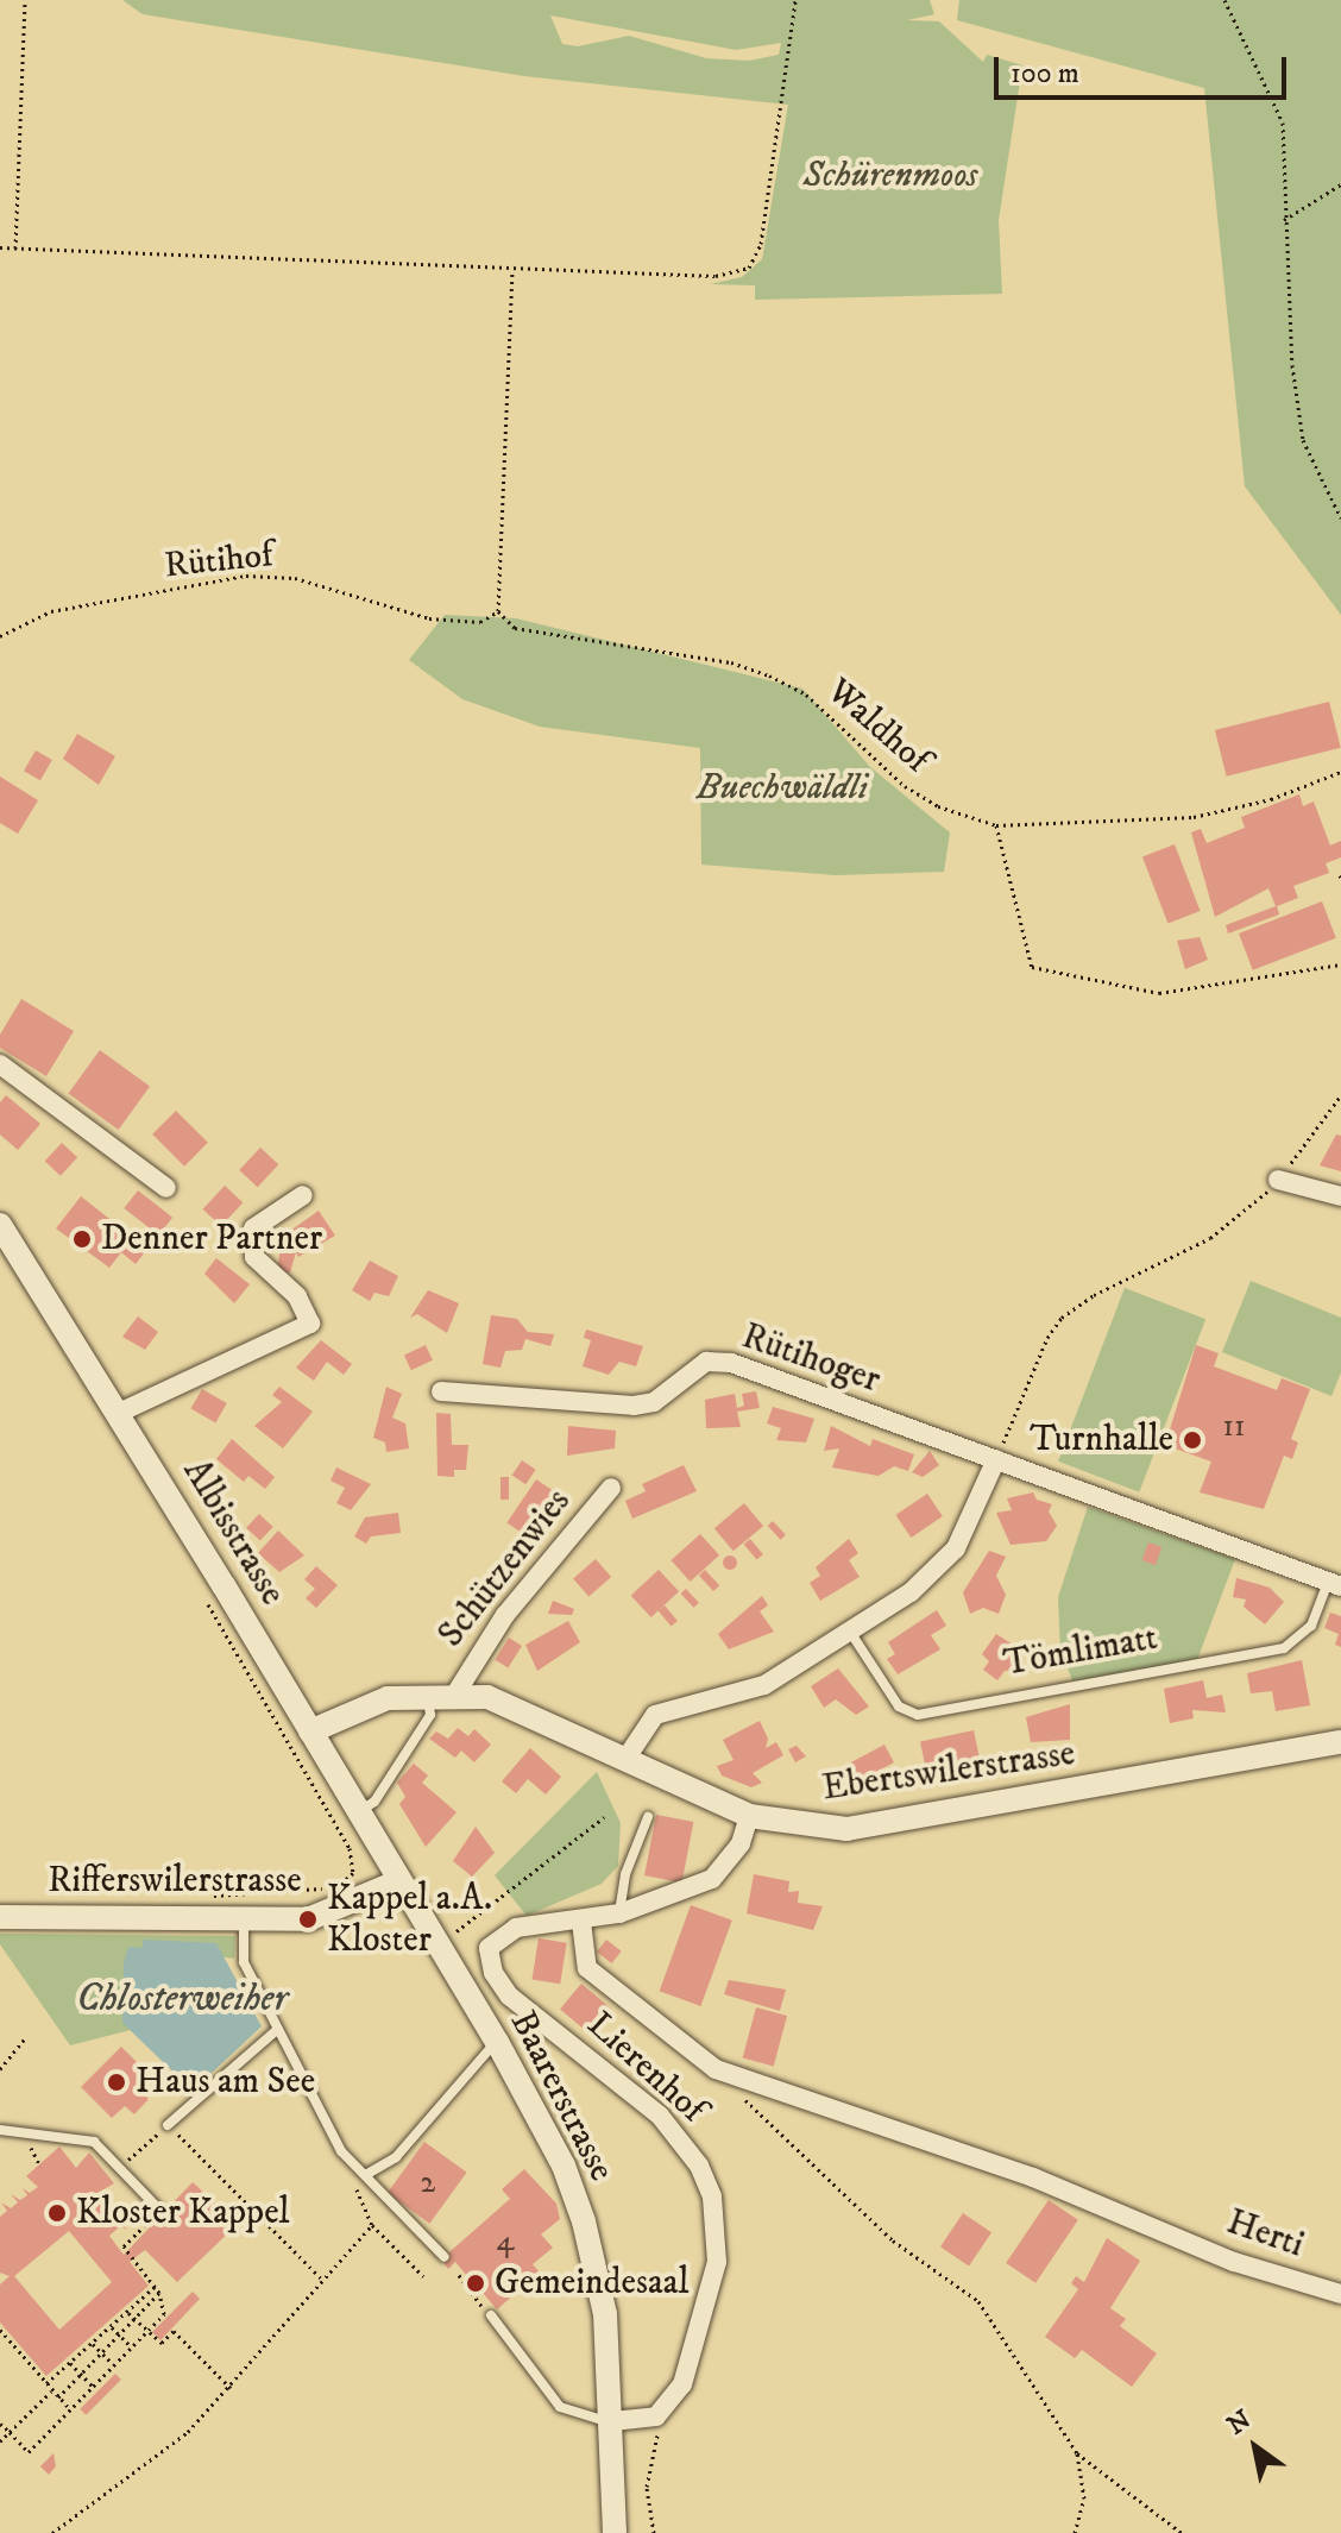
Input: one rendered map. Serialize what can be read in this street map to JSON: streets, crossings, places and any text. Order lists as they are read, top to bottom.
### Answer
{
  "streets": {
    "street": [
      "Rütihoger",
      "Albisstrasse",
      "Schützenwies",
      "Tömlimatt",
      "Ebertswilerstrasse",
      "Rifferswilerstrasse",
      "Lierenhof",
      "Baarerstrasse",
      "Herti"
    ],
    "path": ["Rütihof", "Waldhof"]
  },
  "crossings": [
    ["Rütihof", "Waldhof"],
    ["Rütihoger", "Tömlimatt"],
    ["Albisstrasse", "Schützenwies"],
    ["Albisstrasse", "Ebertswilerstrasse"],
    ["Albisstrasse", "Rifferswilerstrasse"],
    ["Albisstrasse", "Baarerstrasse"],
    ["Schützenwies", "Ebertswilerstrasse"],
    ["Ebertswilerstrasse", "Lierenhof"],
    ["Rifferswilerstrasse", "Baarerstrasse"],
    ["Lierenhof", "Herti"]
  ],
  "water": ["Chlosterweiher"],
  "parks": ["Schürenmoos", "Buechwäldli"],
  "places": [
    "Denner Partner",
    "Turnhalle",
    "Kappel a.A. Kloster",
    "Haus am See",
    "Kloster Kappel",
    "Gemeindesaal"
  ],
  "house_numbers": ["11", "2", "4"],
  "scale_bar": "100 m",
  "north": "top left"
}
